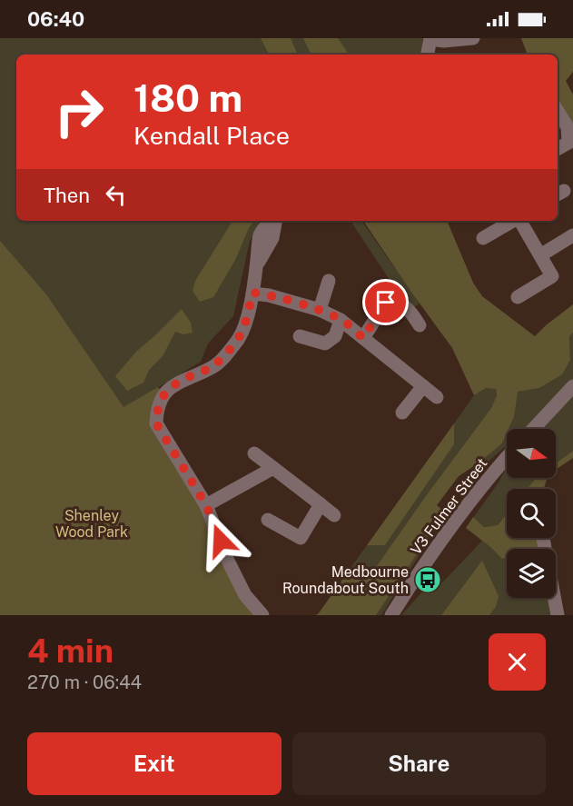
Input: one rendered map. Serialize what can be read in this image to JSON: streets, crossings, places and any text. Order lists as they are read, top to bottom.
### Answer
{
  "streets": {
    "street": ["V3 Fulmer Street"]
  },
  "parks": ["Shenley Wood Park"],
  "places": {
    "bus stop": ["Medbourne Roundabout South"]
  },
  "north": "right",
  "page": {
    "status": "06:40",
    "turn": ["180 m", "Kendall Place"],
    "then": "Then",
    "heading": ["4 min", "270 m · 06:44"],
    "buttons": ["Exit", "Share"]
  }
}
